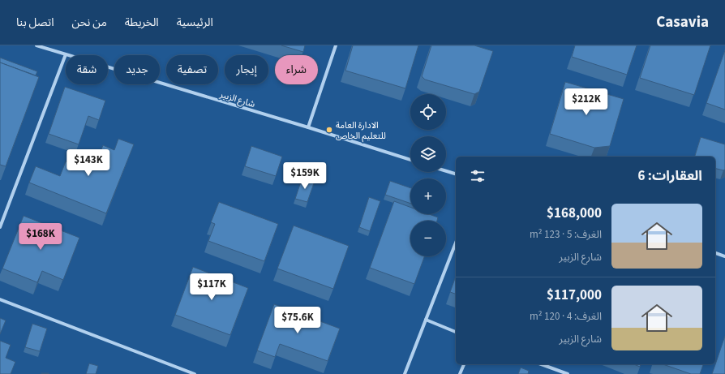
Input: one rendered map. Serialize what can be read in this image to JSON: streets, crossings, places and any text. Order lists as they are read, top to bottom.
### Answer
{
  "streets": {
    "street": ["شارع الزبير"]
  },
  "places": ["الادارة العامة للتعليم الخاص"],
  "page": {
    "header": "Casavia",
    "nav": [
      "الرئيسية",
      "الخريطة",
      "من نحن",
      "اتصل بنا"
    ],
    "chip": [
      "شراء",
      "إيجار",
      "تصفية",
      "جديد",
      "شقة"
    ],
    "price": [
      "$212K",
      "$143K",
      "$159K",
      "$168K",
      "$117K",
      "$75.6K"
    ],
    "map_buttons": ["+", "−"],
    "heading": "العقارات: 6",
    "list": [
      {
        "name": "$168,000",
        "note": "الغرف: 5 · 123 m² · شارع الزبير"
      },
      {
        "name": "$117,000",
        "note": "الغرف: 4 · 120 m² · شارع الزبير"
      }
    ]
  }
}
